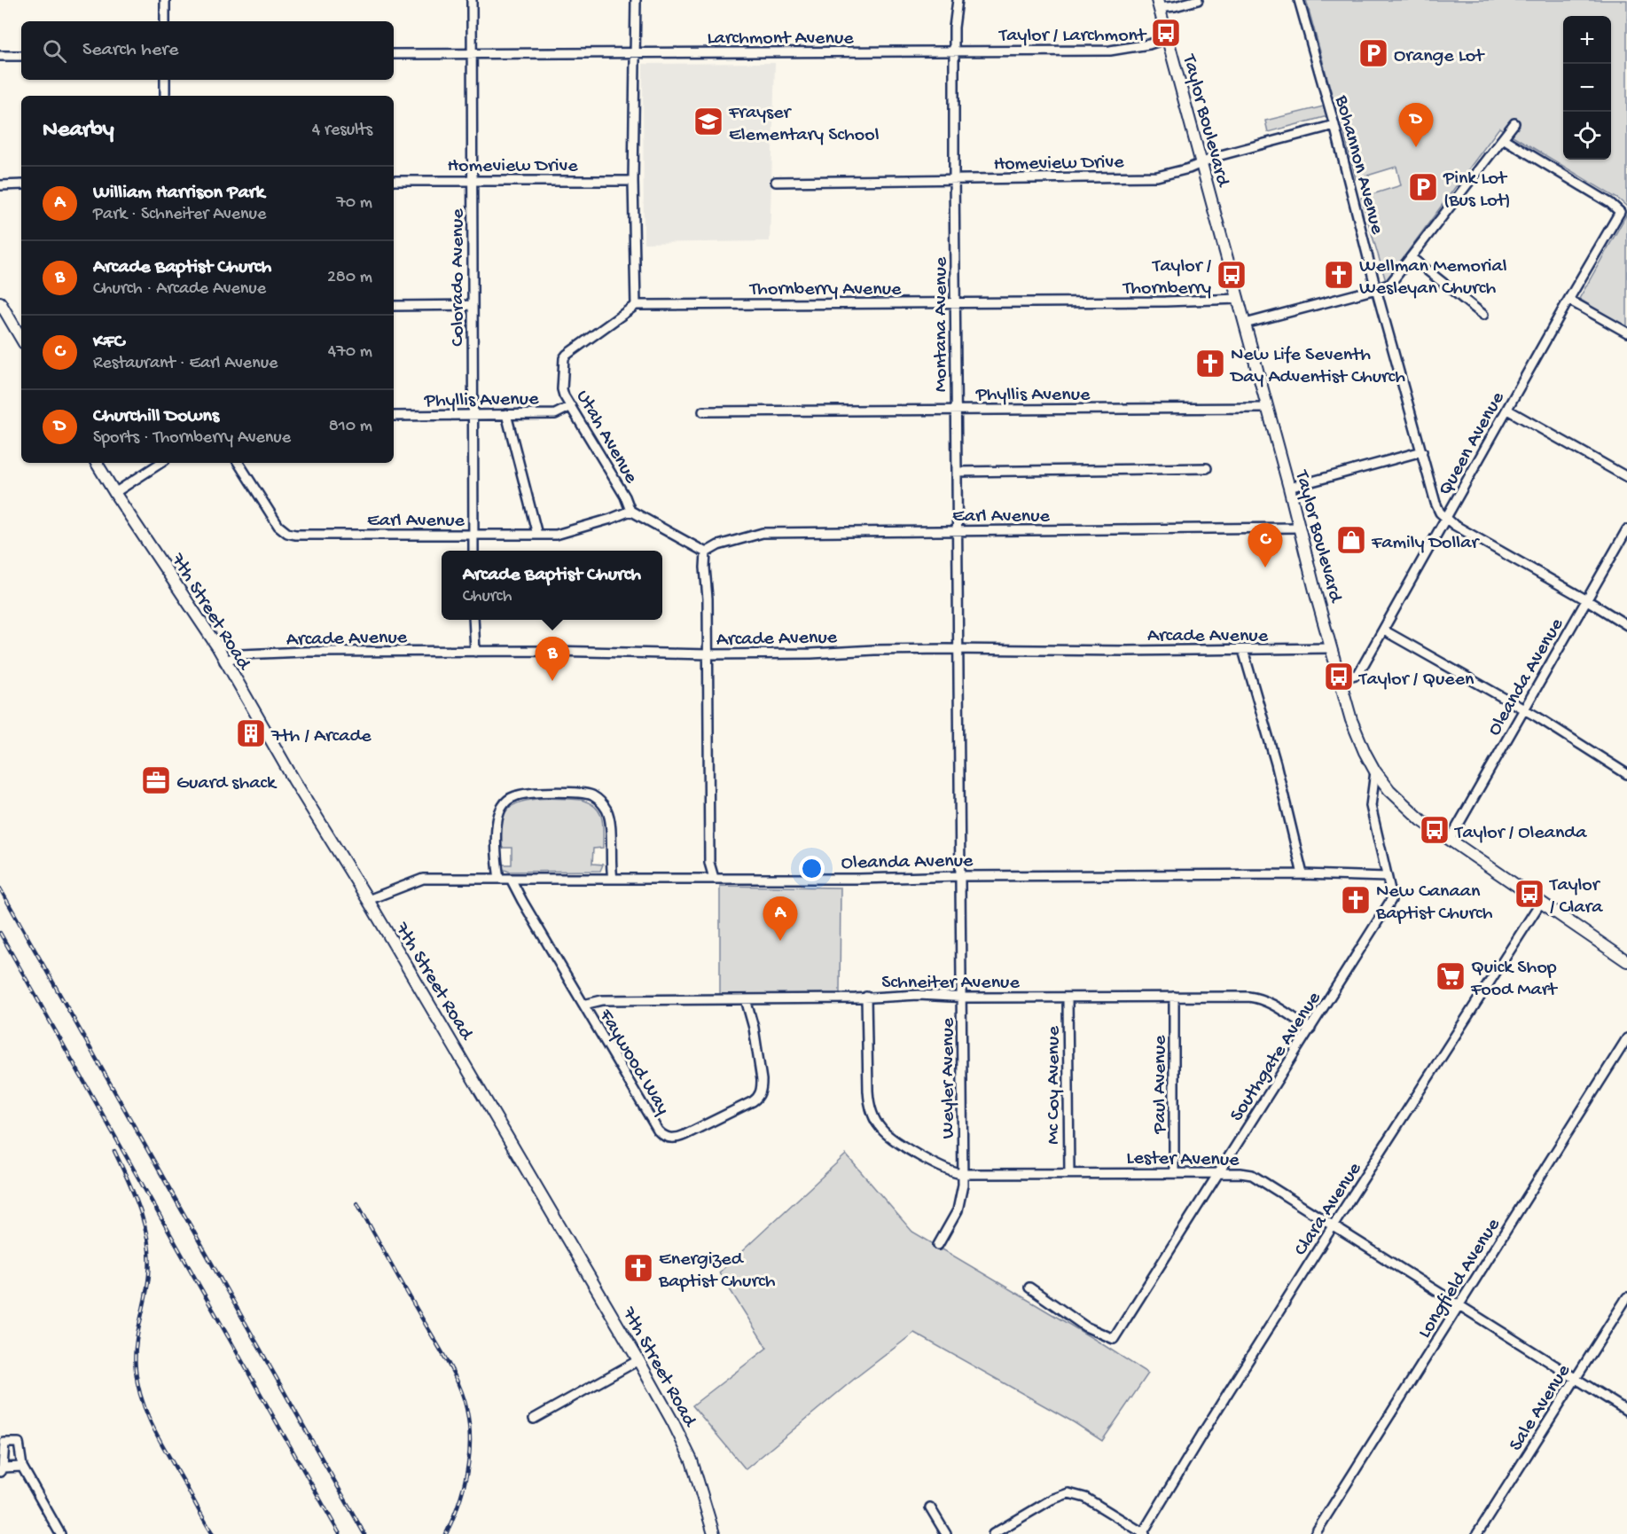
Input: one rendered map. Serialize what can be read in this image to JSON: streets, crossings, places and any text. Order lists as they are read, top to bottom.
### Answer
{
  "streets": {
    "main road": ["Taylor Boulevard", "7th Street Road"],
    "street": [
      "Larchmont Avenue",
      "Homeview Drive",
      "Bohannon Avenue",
      "Colorado Avenue",
      "Thornberry Avenue",
      "Montana Avenue",
      "Phyllis Avenue",
      "Utah Avenue",
      "Queen Avenue",
      "Earl Avenue",
      "Arcade Avenue",
      "Oleanda Avenue",
      "Schneiter Avenue",
      "Southgate Avenue",
      "Faywood Way",
      "Weyler Avenue",
      "Paul Avenue",
      "Mc Coy Avenue",
      "Lester Avenue",
      "Clara Avenue",
      "Longfield Avenue",
      "Sale Avenue"
    ]
  },
  "crossings": [
    ["Larchmont Avenue", "Taylor Boulevard"],
    ["Larchmont Avenue", "Colorado Avenue"],
    ["Larchmont Avenue", "Montana Avenue"],
    ["Taylor Boulevard", "Homeview Drive"],
    ["Taylor Boulevard", "Thornberry Avenue"],
    ["Taylor Boulevard", "Phyllis Avenue"],
    ["Taylor Boulevard", "Queen Avenue"],
    ["Taylor Boulevard", "Earl Avenue"],
    ["Taylor Boulevard", "Arcade Avenue"],
    ["Taylor Boulevard", "Oleanda Avenue"],
    ["Taylor Boulevard", "Southgate Avenue"],
    ["Taylor Boulevard", "Clara Avenue"],
    ["Homeview Drive", "Bohannon Avenue"],
    ["Homeview Drive", "Colorado Avenue"],
    ["Homeview Drive", "Montana Avenue"],
    ["Bohannon Avenue", "Queen Avenue"],
    ["Colorado Avenue", "Phyllis Avenue"],
    ["Colorado Avenue", "Earl Avenue"],
    ["Thornberry Avenue", "Montana Avenue"],
    ["Thornberry Avenue", "Utah Avenue"],
    ["Montana Avenue", "Phyllis Avenue"],
    ["Montana Avenue", "Earl Avenue"],
    ["Montana Avenue", "Arcade Avenue"],
    ["Montana Avenue", "Weyler Avenue"],
    ["Phyllis Avenue", "Utah Avenue"],
    ["Utah Avenue", "Earl Avenue"],
    ["7th Street Road", "Arcade Avenue"],
    ["7th Street Road", "Oleanda Avenue"],
    ["Arcade Avenue", "Weyler Avenue"],
    ["Oleanda Avenue", "Southgate Avenue"],
    ["Oleanda Avenue", "Faywood Way"],
    ["Oleanda Avenue", "Weyler Avenue"],
    ["Schneiter Avenue", "Southgate Avenue"],
    ["Schneiter Avenue", "Faywood Way"],
    ["Schneiter Avenue", "Weyler Avenue"],
    ["Schneiter Avenue", "Paul Avenue"],
    ["Schneiter Avenue", "Mc Coy Avenue"],
    ["Schneiter Avenue", "Lester Avenue"],
    ["Southgate Avenue", "Lester Avenue"],
    ["Weyler Avenue", "Lester Avenue"],
    ["Paul Avenue", "Lester Avenue"],
    ["Mc Coy Avenue", "Lester Avenue"],
    ["Lester Avenue", "Clara Avenue"],
    ["Lester Avenue", "Longfield Avenue"],
    ["Lester Avenue", "Sale Avenue"]
  ],
  "places": {
    "bus stop": [
      "Taylor / Larchmont",
      "Taylor / Thornberry",
      "Taylor / Queen",
      "Taylor / Oleanda",
      "Taylor / Clara"
    ],
    "parking": ["Orange Lot", "Pink Lot (Bus Lot)"],
    "school or university": ["Frayser Elementary School"],
    "church": [
      "Wellman Memorial Wesleyan Church",
      "New Life Seventh Day Adventist Church",
      "New Canaan Baptist Church",
      "Energized Baptist Church"
    ],
    "shop": ["Family Dollar"],
    "building": ["7th / Arcade"],
    "office": ["Guard shack"],
    "supermarket": ["Quick Shop Food Mart"]
  },
  "page": {
    "map_buttons": ["+", "−"],
    "search": "Search here",
    "heading": ["Nearby", "4 results"],
    "pins": [
      "D",
      "C",
      "B",
      "A"
    ],
    "list": [
      {
        "mark": "A",
        "name": "William Harrison Park",
        "note": "Park · Schneiter Avenue",
        "value": "70 m"
      },
      {
        "mark": "B",
        "name": "Arcade Baptist Church",
        "note": "Church · Arcade Avenue",
        "value": "280 m"
      },
      {
        "mark": "C",
        "name": "KFC",
        "note": "Restaurant · Earl Avenue",
        "value": "470 m"
      },
      {
        "mark": "D",
        "name": "Churchill Downs",
        "note": "Sports · Thornberry Avenue",
        "value": "810 m"
      }
    ],
    "popup": ["Arcade Baptist Church", "Church"]
  }
}
